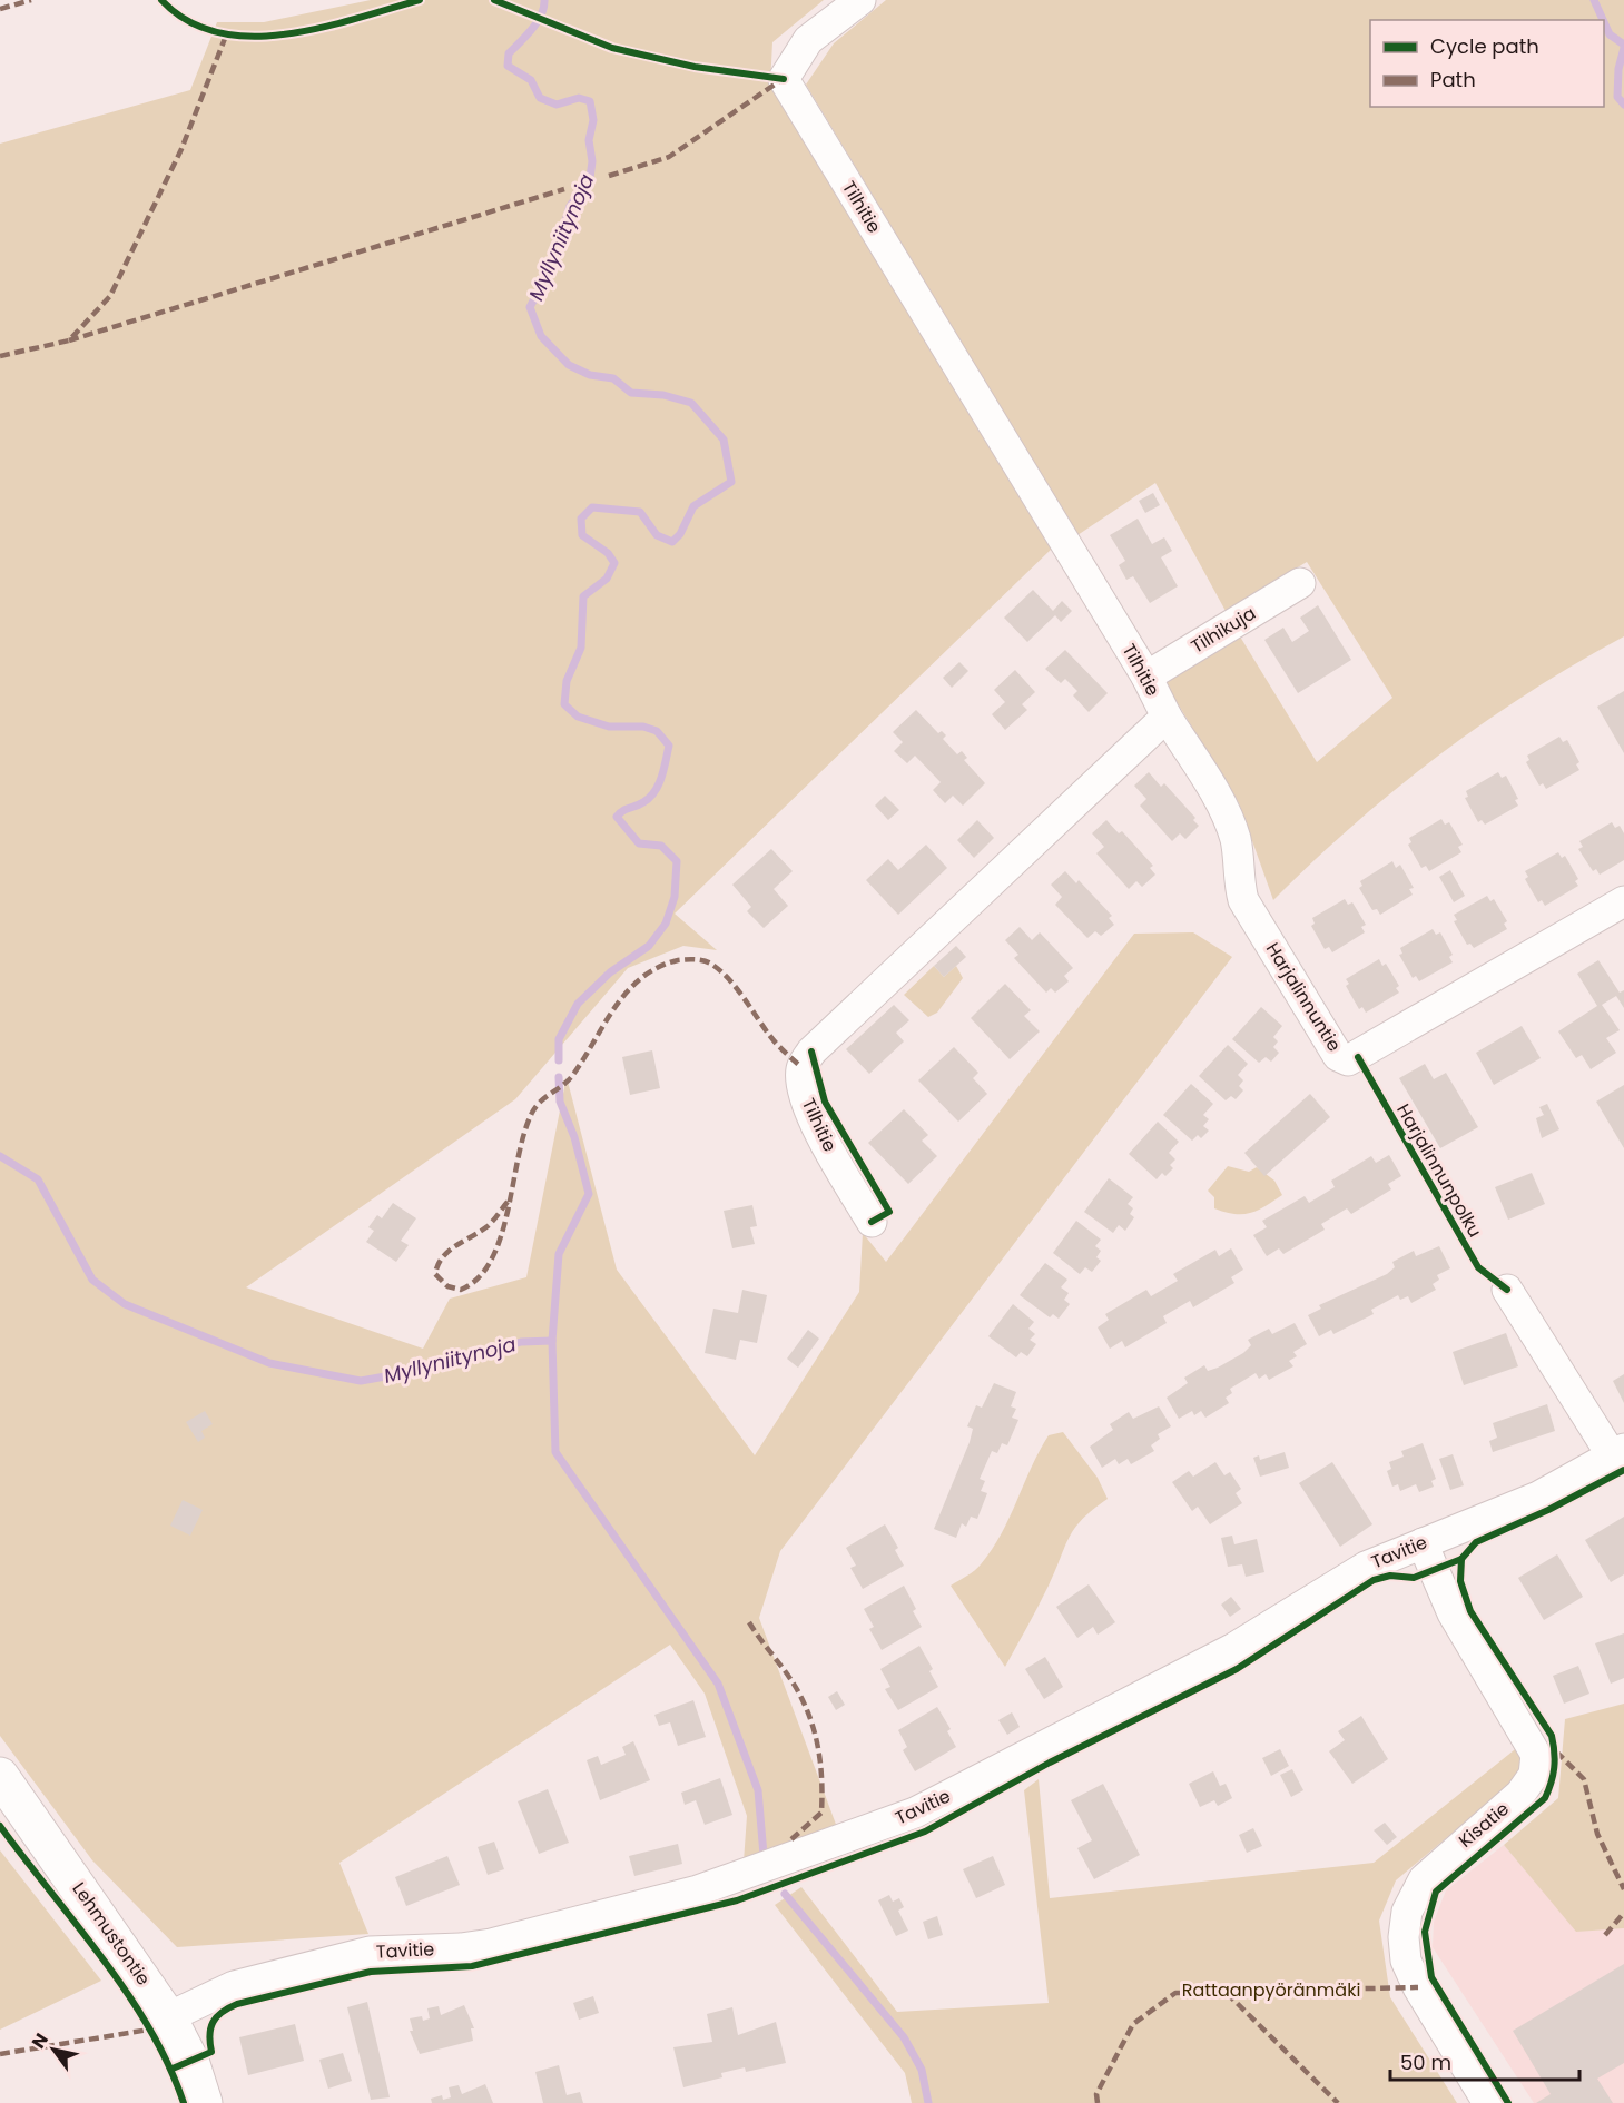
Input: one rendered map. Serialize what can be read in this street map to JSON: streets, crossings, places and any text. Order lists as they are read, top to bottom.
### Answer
{
  "streets": {
    "main road": ["Lehmustontie"],
    "street": [
      "Tilhitie",
      "Tilhikuja",
      "Harjalinnuntie",
      "Tavitie",
      "Kisatie"
    ],
    "cycle path": ["Harjalinnunpolku"]
  },
  "crossings": [
    ["Tilhitie", "Tilhikuja"],
    ["Tilhitie", "Harjalinnuntie"],
    ["Tavitie", "Kisatie"],
    ["Tavitie", "Lehmustontie"]
  ],
  "water": ["Myllyniitynoja"],
  "parks": ["Rattaanpyöränmäki"],
  "legend": ["Cycle path", "Path"],
  "scale_bar": "50 m",
  "north": "top left"
}
